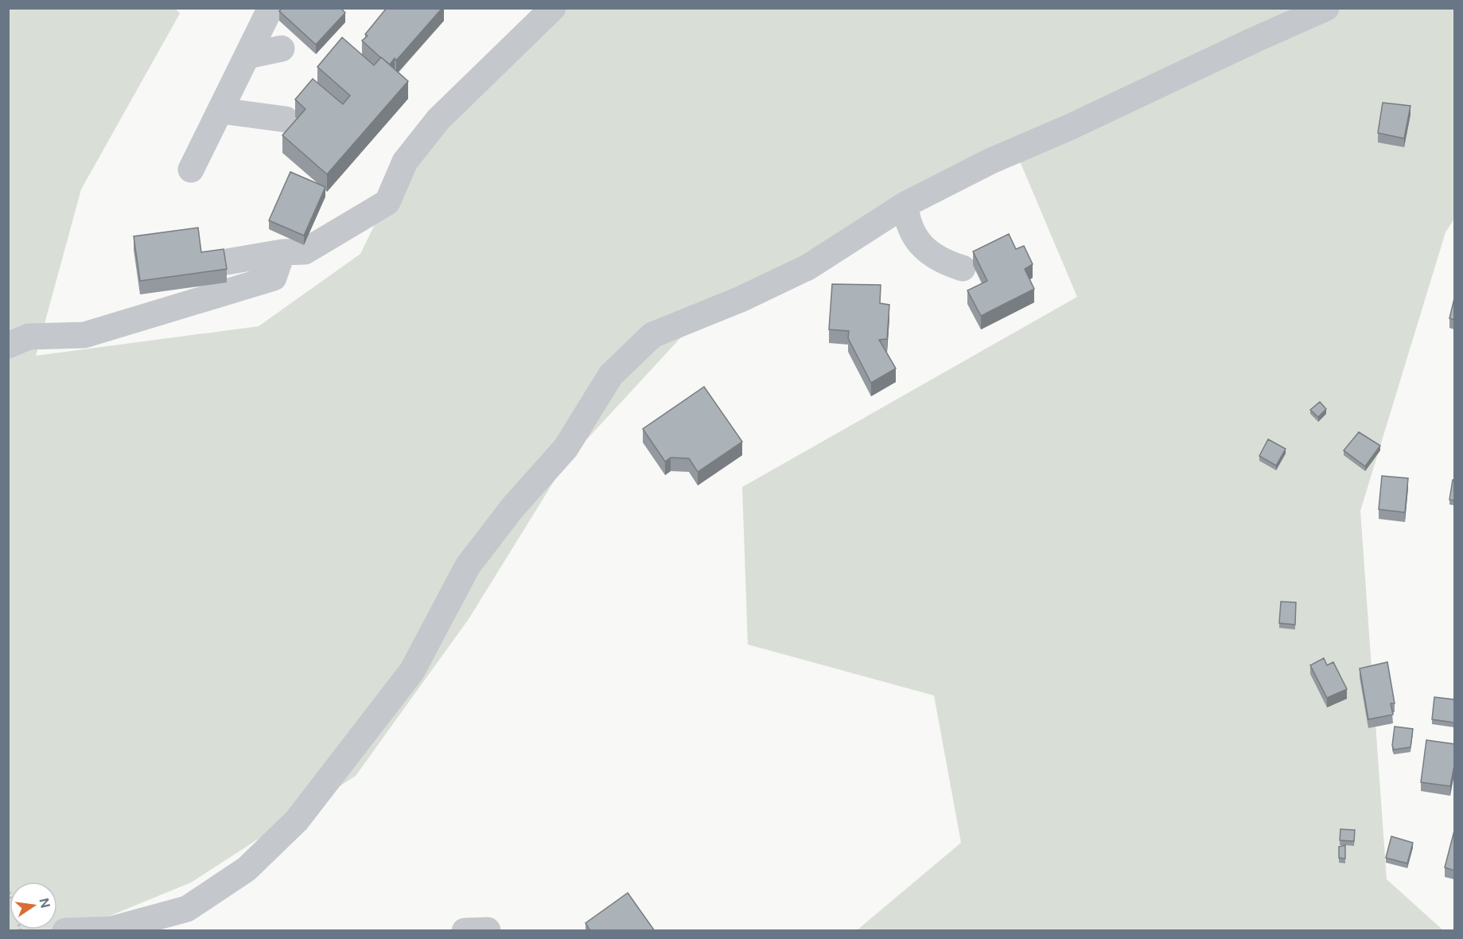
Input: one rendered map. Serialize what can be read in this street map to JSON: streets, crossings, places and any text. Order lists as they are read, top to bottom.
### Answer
{
  "north": "right"
}
